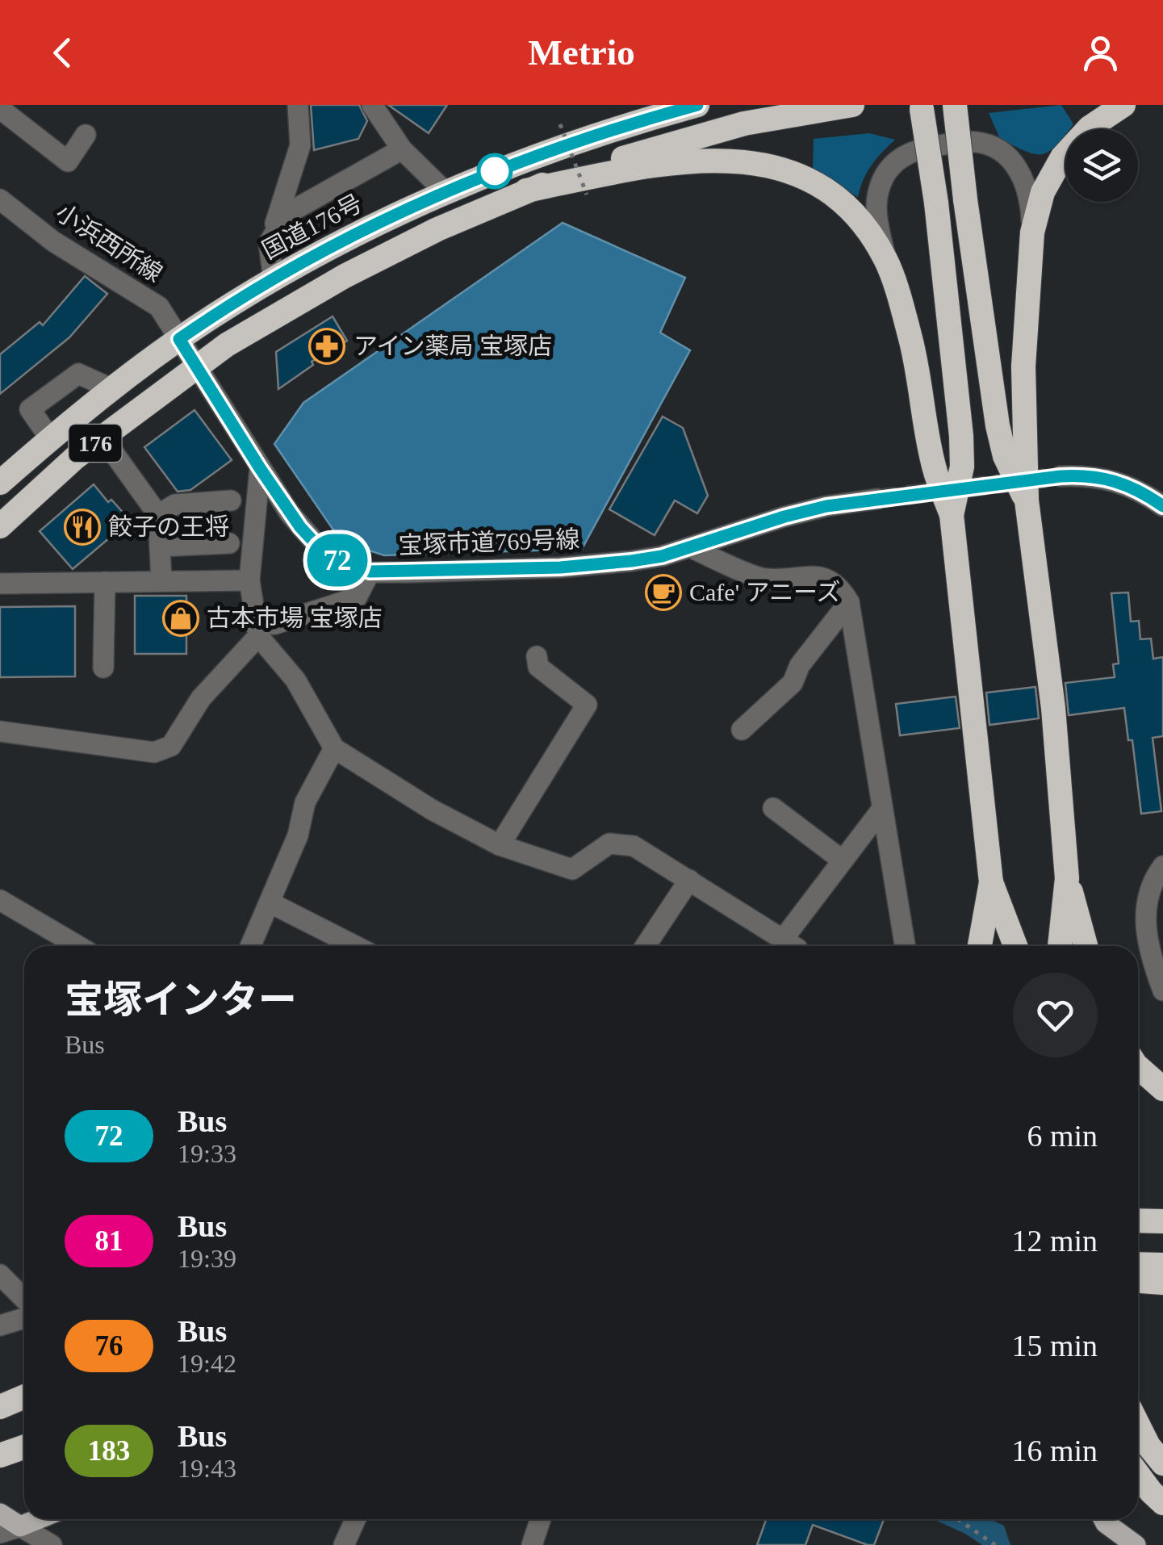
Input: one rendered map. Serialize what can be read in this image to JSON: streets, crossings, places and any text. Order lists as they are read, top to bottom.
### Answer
{
  "streets": {
    "highway": ["国道176号", "176"],
    "street": ["小浜西所線", "宝塚市道769号線"]
  },
  "crossings": [
    ["国道176号", "小浜西所線"],
    ["小浜西所線", "176"],
    ["小浜西所線", "宝塚市道769号線"],
    ["176", "宝塚市道769号線"]
  ],
  "places": {
    "pharmacy": ["アイン薬局 宝塚店"],
    "restaurant": ["餃子の王将"],
    "cafe": ["Cafe' アニーズ"],
    "shop": ["古本市場 宝塚店"]
  },
  "lines": ["bus line 72"],
  "page": {
    "header": "Metrio",
    "on_map": "72",
    "heading": ["宝塚インター", "Bus"],
    "list": [
      {
        "mark": "72",
        "name": "Bus",
        "note": "19:33",
        "value": "6 min"
      },
      {
        "mark": "81",
        "name": "Bus",
        "note": "19:39",
        "value": "12 min"
      },
      {
        "mark": "76",
        "name": "Bus",
        "note": "19:42",
        "value": "15 min"
      },
      {
        "mark": "183",
        "name": "Bus",
        "note": "19:43",
        "value": "16 min"
      }
    ]
  }
}
